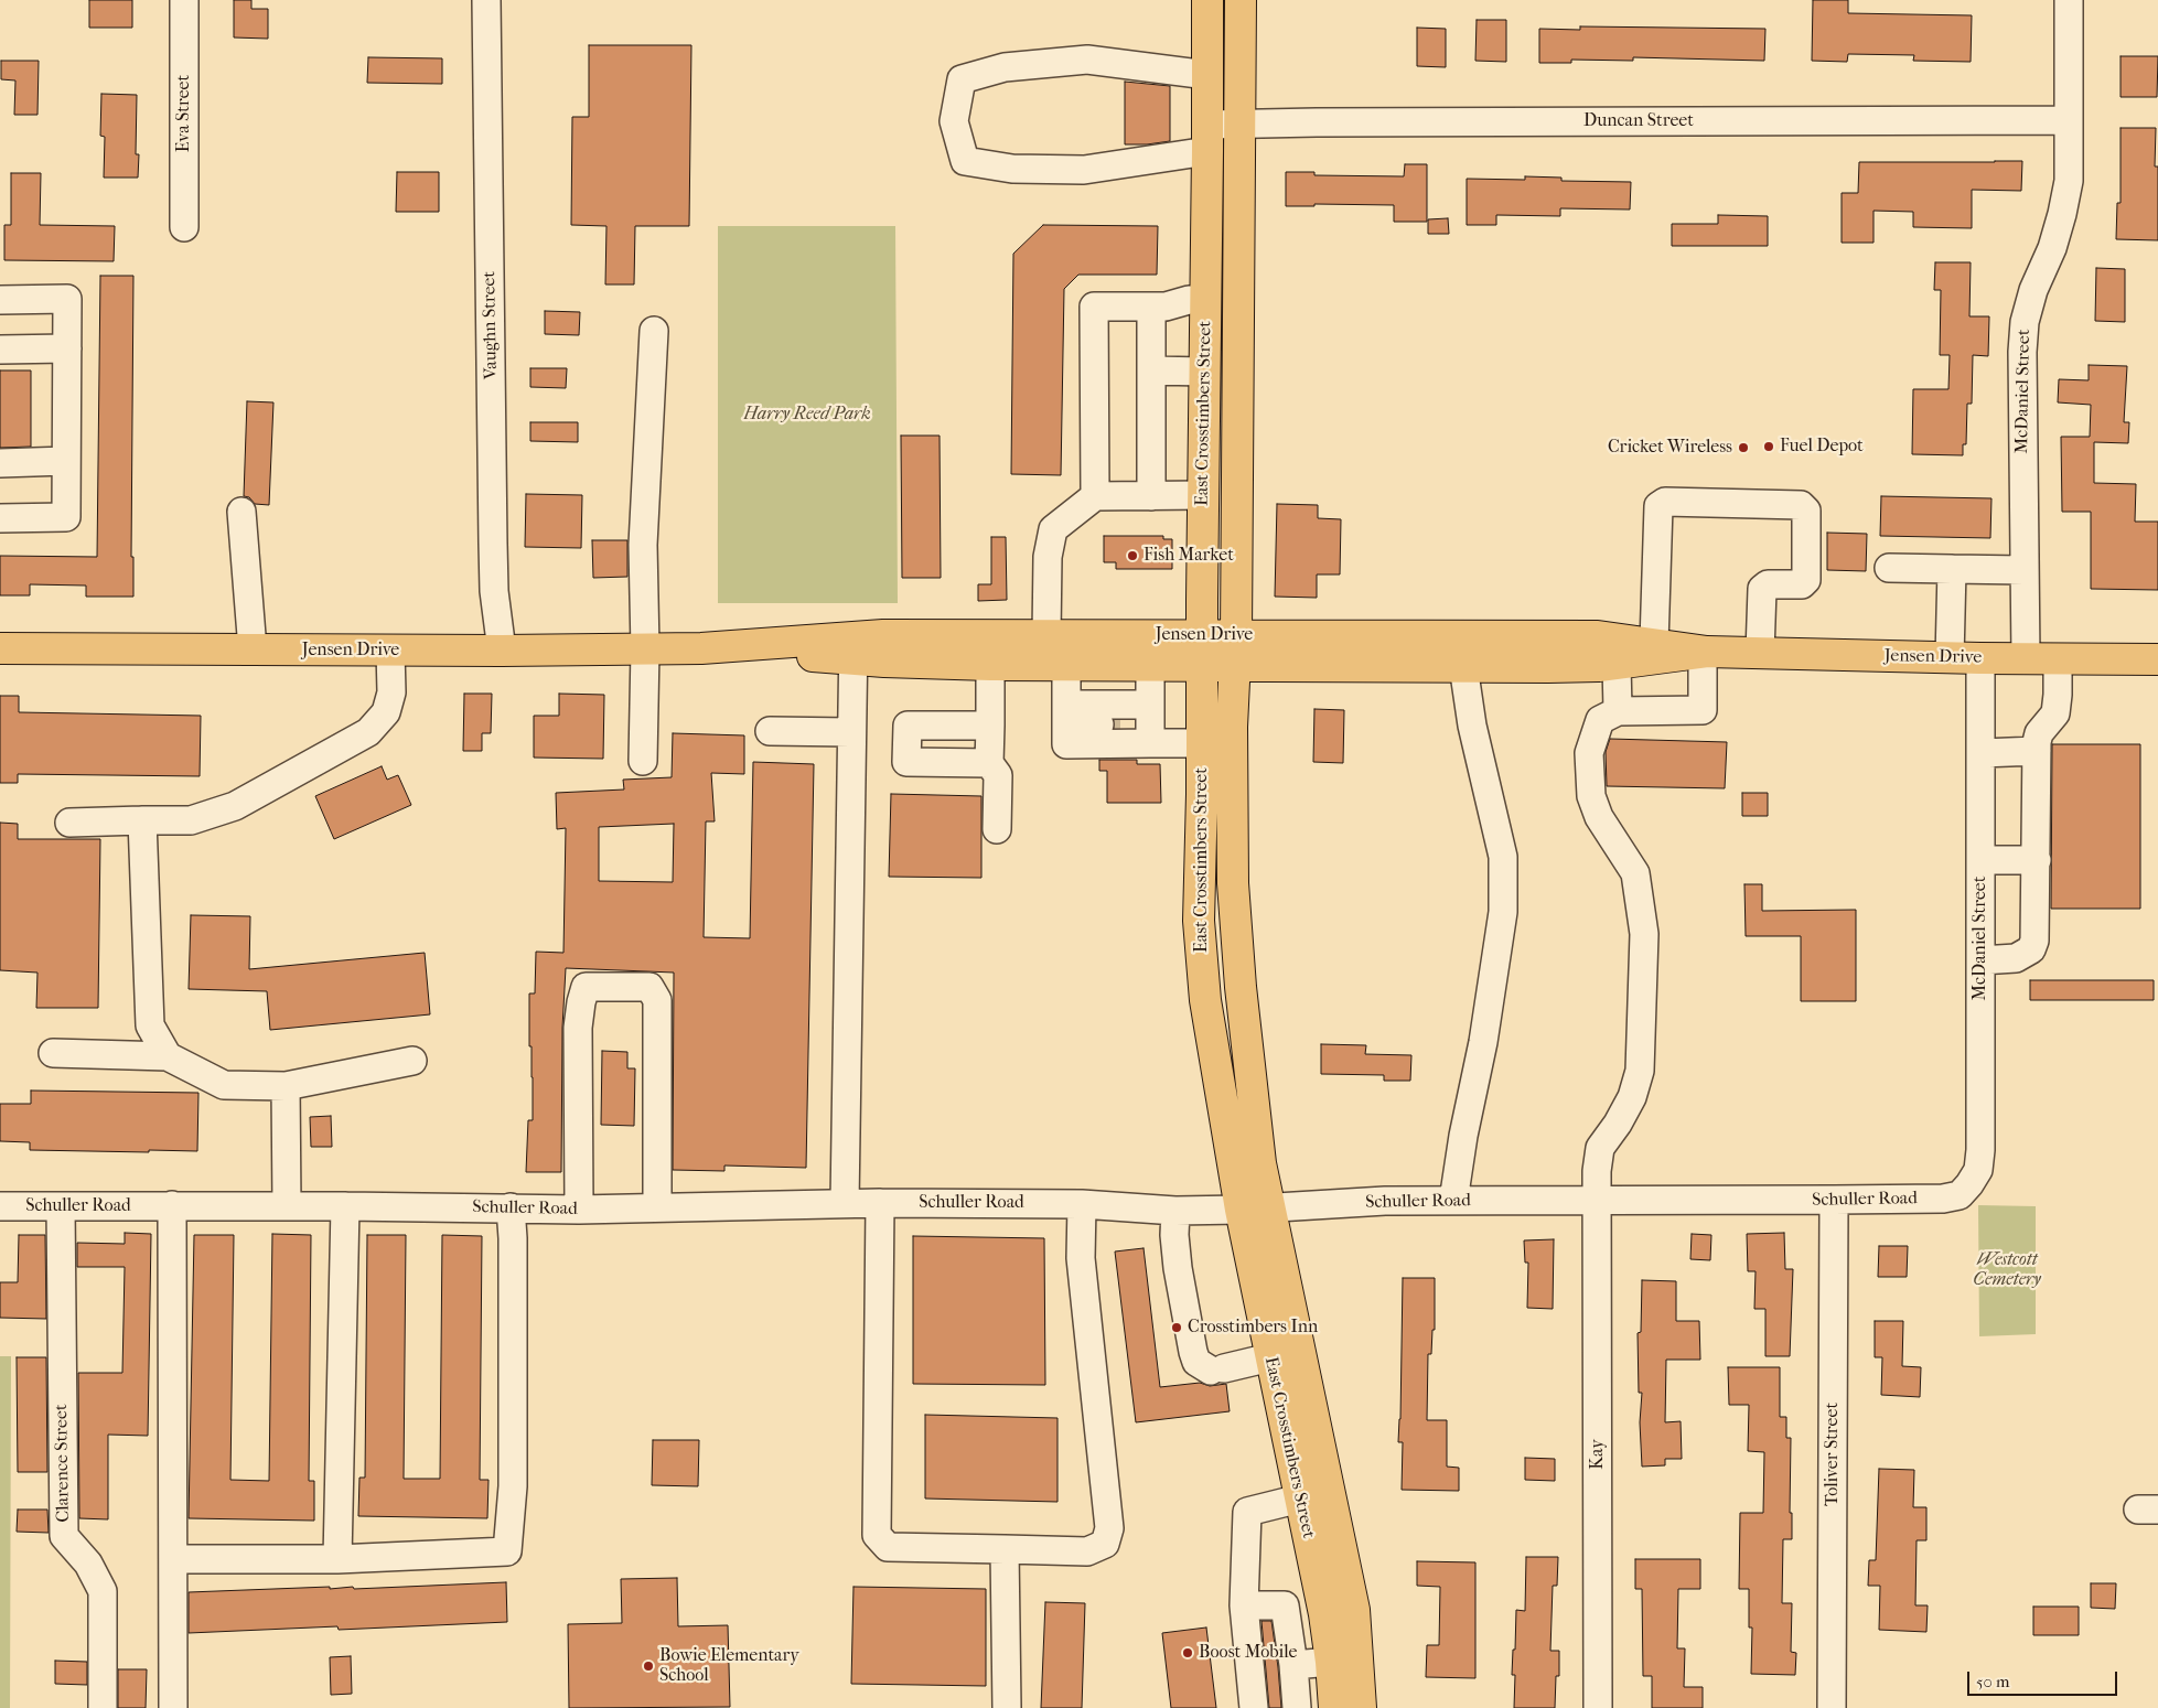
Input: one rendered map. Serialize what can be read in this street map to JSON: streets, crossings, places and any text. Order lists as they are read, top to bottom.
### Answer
{
  "streets": {
    "main road": ["East Crosstimbers Street", "Jensen Drive"],
    "street": [
      "Eva Street",
      "Duncan Street",
      "Vaughn Street",
      "McDaniel Street",
      "Schuller Road",
      "Kay",
      "Toliver Street",
      "Clarence Street"
    ]
  },
  "crossings": [
    ["Duncan Street", "McDaniel Street"],
    ["Duncan Street", "East Crosstimbers Street"],
    ["Vaughn Street", "Jensen Drive"],
    ["McDaniel Street", "Jensen Drive"],
    ["McDaniel Street", "Schuller Road"],
    ["East Crosstimbers Street", "Jensen Drive"],
    ["East Crosstimbers Street", "Schuller Road"],
    ["Schuller Road", "Kay"],
    ["Schuller Road", "Toliver Street"],
    ["Schuller Road", "Clarence Street"]
  ],
  "parks": ["Harry Reed Park", "Westcott Cemetery"],
  "places": [
    "Fuel Depot",
    "Cricket Wireless",
    "Fish Market",
    "Crosstimbers Inn",
    "Boost Mobile",
    "Bowie Elementary School"
  ],
  "scale_bar": "50 m"
}
